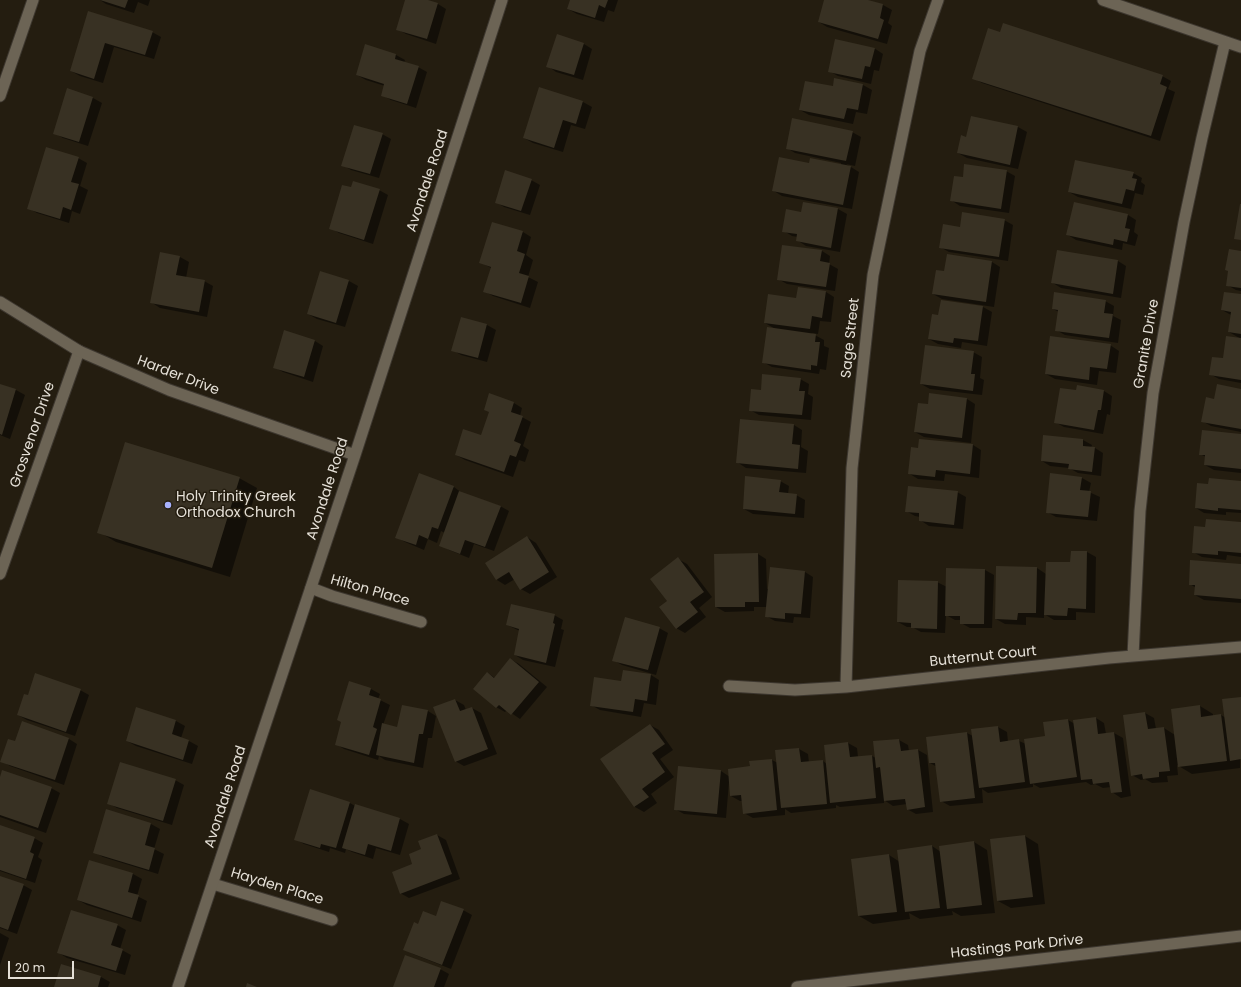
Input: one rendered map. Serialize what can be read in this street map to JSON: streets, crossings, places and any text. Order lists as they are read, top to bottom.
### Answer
{
  "streets": {
    "street": [
      "Avondale Road",
      "Sage Street",
      "Granite Drive",
      "Harder Drive",
      "Grosvenor Drive",
      "Hilton Place",
      "Butternut Court",
      "Hayden Place",
      "Hastings Park Drive"
    ]
  },
  "crossings": [
    ["Avondale Road", "Harder Drive"],
    ["Avondale Road", "Hilton Place"],
    ["Avondale Road", "Hayden Place"],
    ["Sage Street", "Butternut Court"],
    ["Granite Drive", "Butternut Court"],
    ["Harder Drive", "Grosvenor Drive"]
  ],
  "places": ["Holy Trinity Greek Orthodox Church"],
  "scale_bar": "20 m"
}
